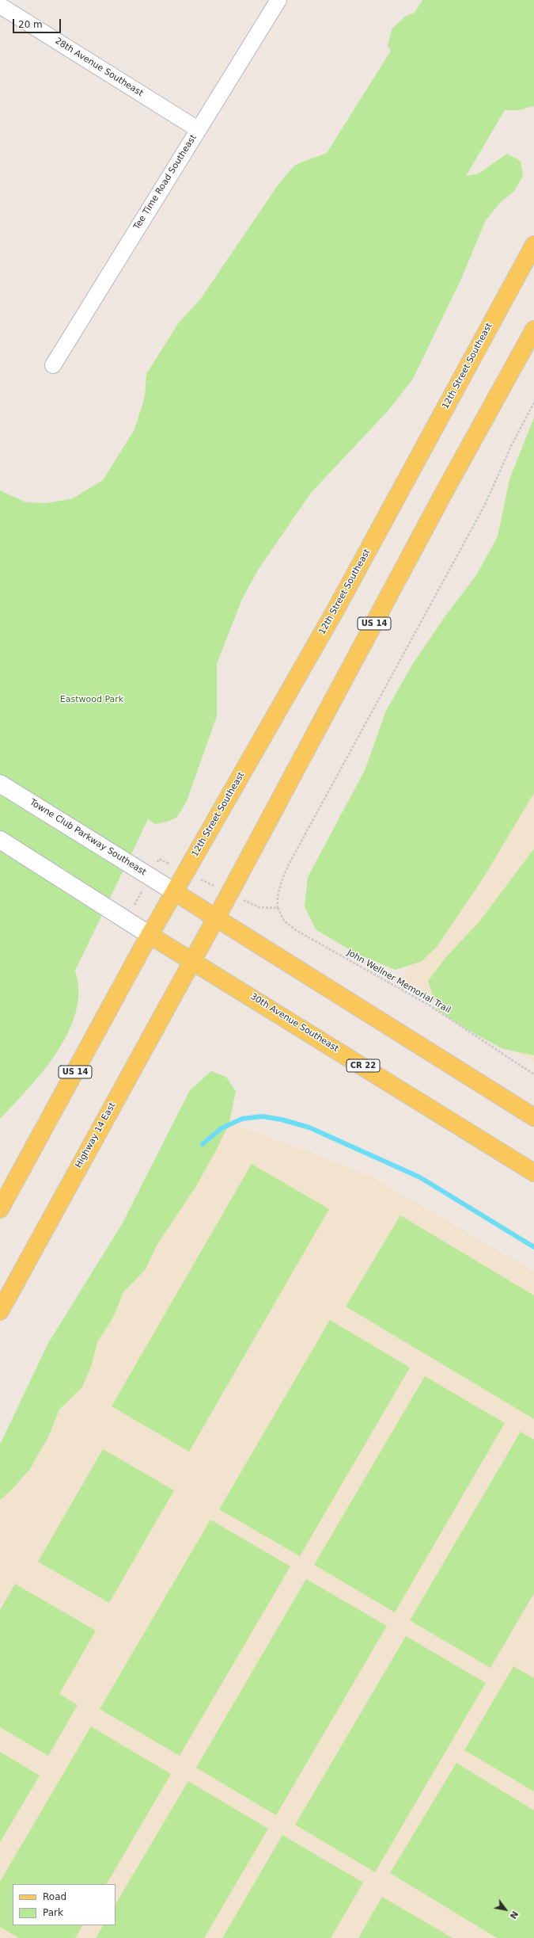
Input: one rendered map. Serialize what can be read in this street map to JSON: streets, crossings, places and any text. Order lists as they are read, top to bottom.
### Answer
{
  "streets": {
    "main road": [
      "12th Street Southeast",
      "US 14",
      "30th Avenue Southeast",
      "CR 22",
      "Highway 14 East"
    ],
    "street": ["28th Avenue Southeast", "Tee Time Road Southeast", "Towne Club Parkway Southeast"],
    "path": ["John Wellner Memorial Trail"]
  },
  "crossings": [
    ["28th Avenue Southeast", "Tee Time Road Southeast"],
    ["12th Street Southeast", "US 14"],
    ["12th Street Southeast", "Towne Club Parkway Southeast"],
    ["12th Street Southeast", "30th Avenue Southeast"],
    ["US 14", "30th Avenue Southeast"],
    ["US 14", "Highway 14 East"],
    ["30th Avenue Southeast", "Highway 14 East"]
  ],
  "parks": ["Eastwood Park"],
  "legend": ["Road", "Park"],
  "scale_bar": "20 m",
  "north": "bottom right"
}
